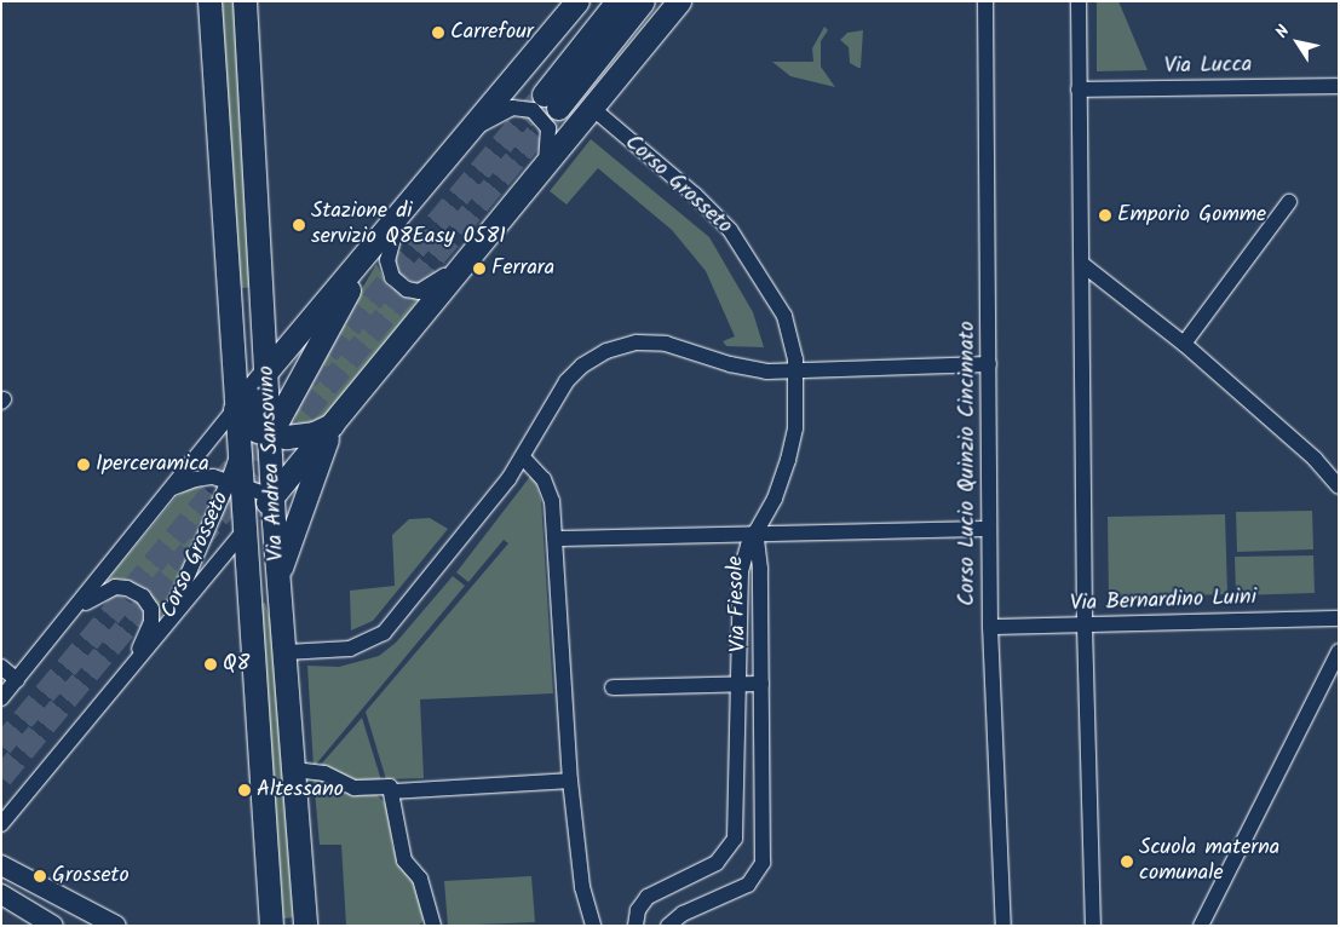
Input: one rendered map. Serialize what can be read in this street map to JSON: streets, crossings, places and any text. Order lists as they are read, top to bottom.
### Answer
{
  "streets": {
    "main road": ["Corso Grosseto", "Via Andrea Sansovino"],
    "street": [
      "Via Lucca",
      "Corso Lucio Quinzio Cincinnato",
      "Via Bernardino Luini",
      "Via Fiesole"
    ]
  },
  "crossings": [
    ["Corso Grosseto", "Via Andrea Sansovino"],
    ["Corso Grosseto", "Via Fiesole"],
    ["Corso Lucio Quinzio Cincinnato", "Via Bernardino Luini"]
  ],
  "places": [
    "Carrefour",
    "Emporio Gomme",
    "Stazione di servizio Q8Easy 0581",
    "Ferrara",
    "Iperceramica",
    "Q8",
    "Altessano",
    "Scuola materna comunale",
    "Grosseto"
  ],
  "north": "top left"
}
